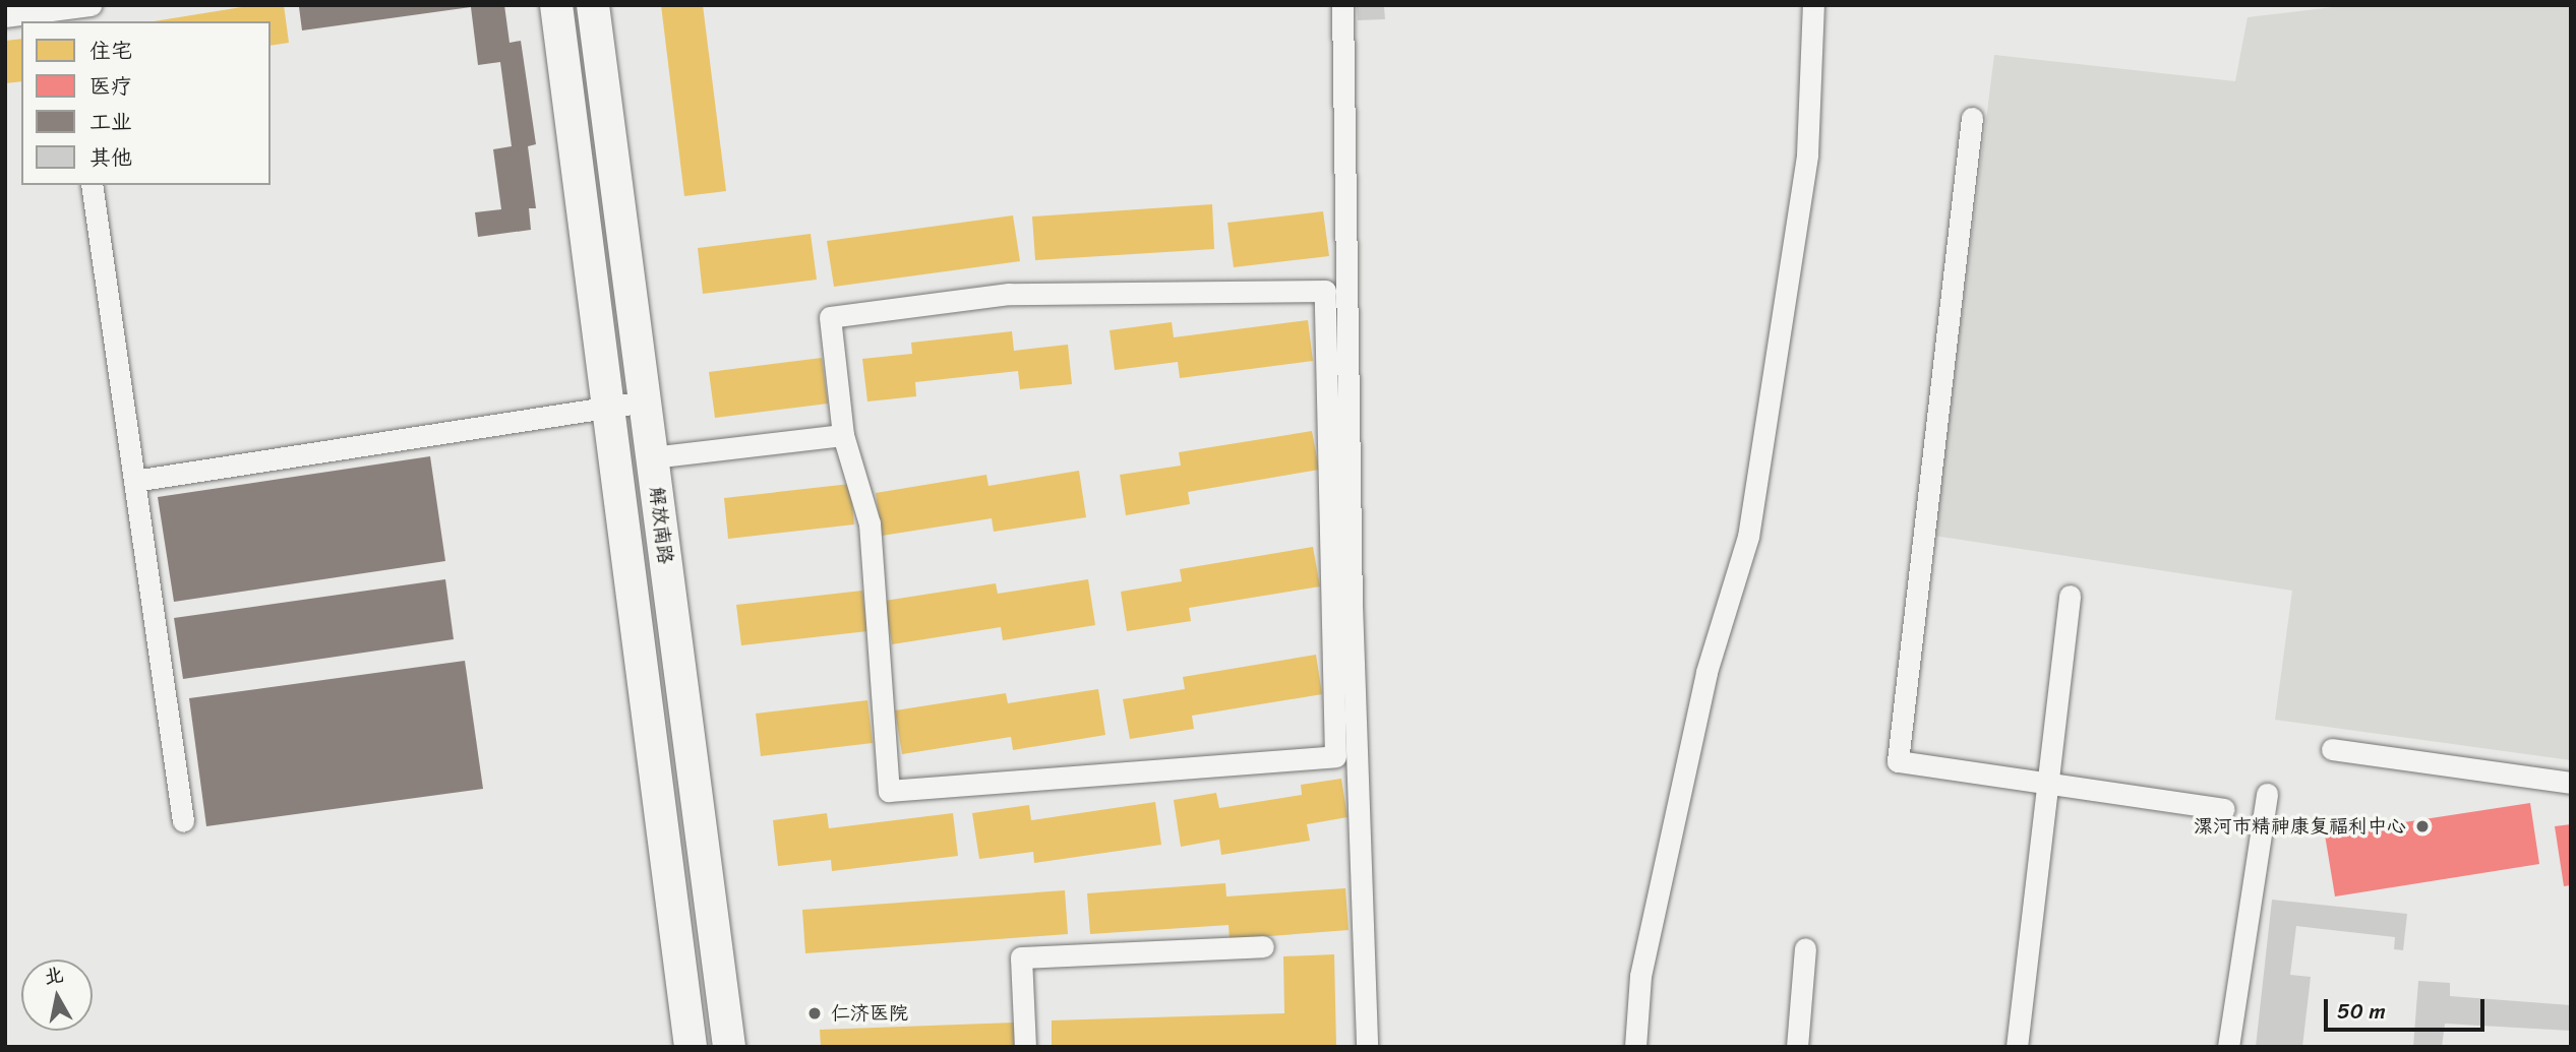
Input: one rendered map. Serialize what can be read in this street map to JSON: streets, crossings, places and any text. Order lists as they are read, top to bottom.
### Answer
{
  "streets": {
    "main road": ["解放南路"]
  },
  "places": ["漯河市精神康复福利中心", "仁济医院"],
  "legend": [
    "住宅",
    "医疗",
    "工业",
    "其他"
  ],
  "scale_bar": "50 m",
  "north": "top"
}
